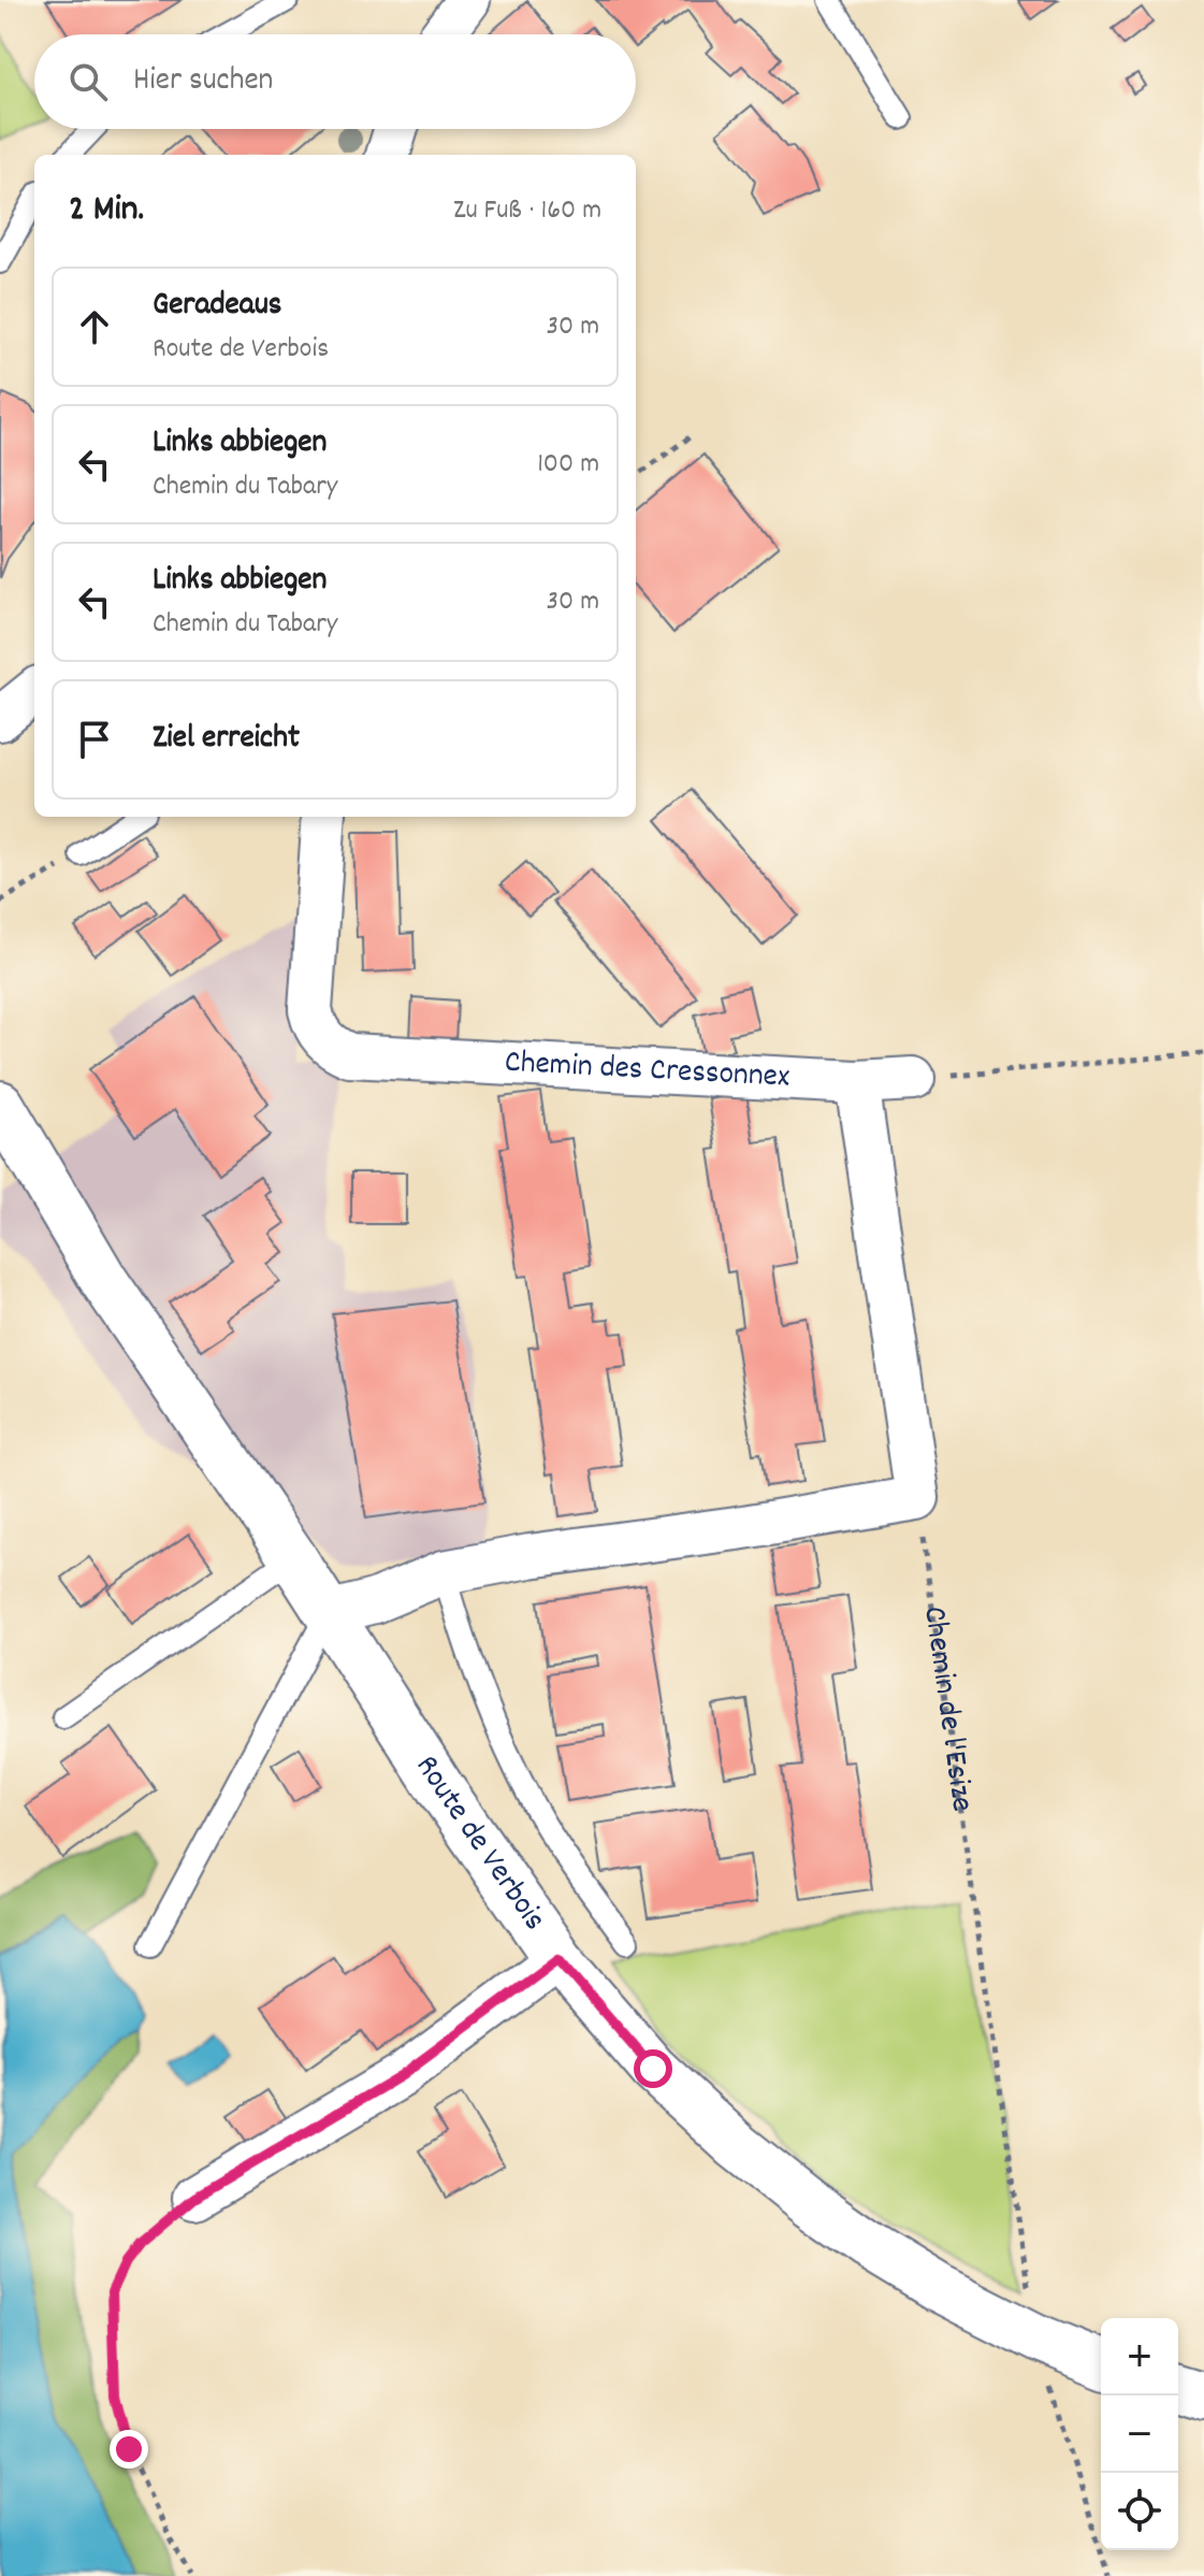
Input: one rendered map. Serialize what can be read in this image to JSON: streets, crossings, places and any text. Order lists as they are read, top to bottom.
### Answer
{
  "streets": {
    "street": ["Chemin des Cressonnex", "Route de Verbois"],
    "path": ["Chemin de l'Esize"]
  },
  "crossings": [
    ["Chemin de l'Esize", "Route de Verbois"]
  ],
  "page": {
    "search": "Hier suchen",
    "heading": ["2 Min.", "Zu Fuß · 160 m"],
    "list": [
      ["Geradeaus", "Route de Verbois", "30 m"],
      ["Links abbiegen", "Chemin du Tabary", "100 m"],
      ["Links abbiegen", "Chemin du Tabary", "30 m"],
      "Ziel erreicht"
    ],
    "map_buttons": ["+", "−"]
  }
}
